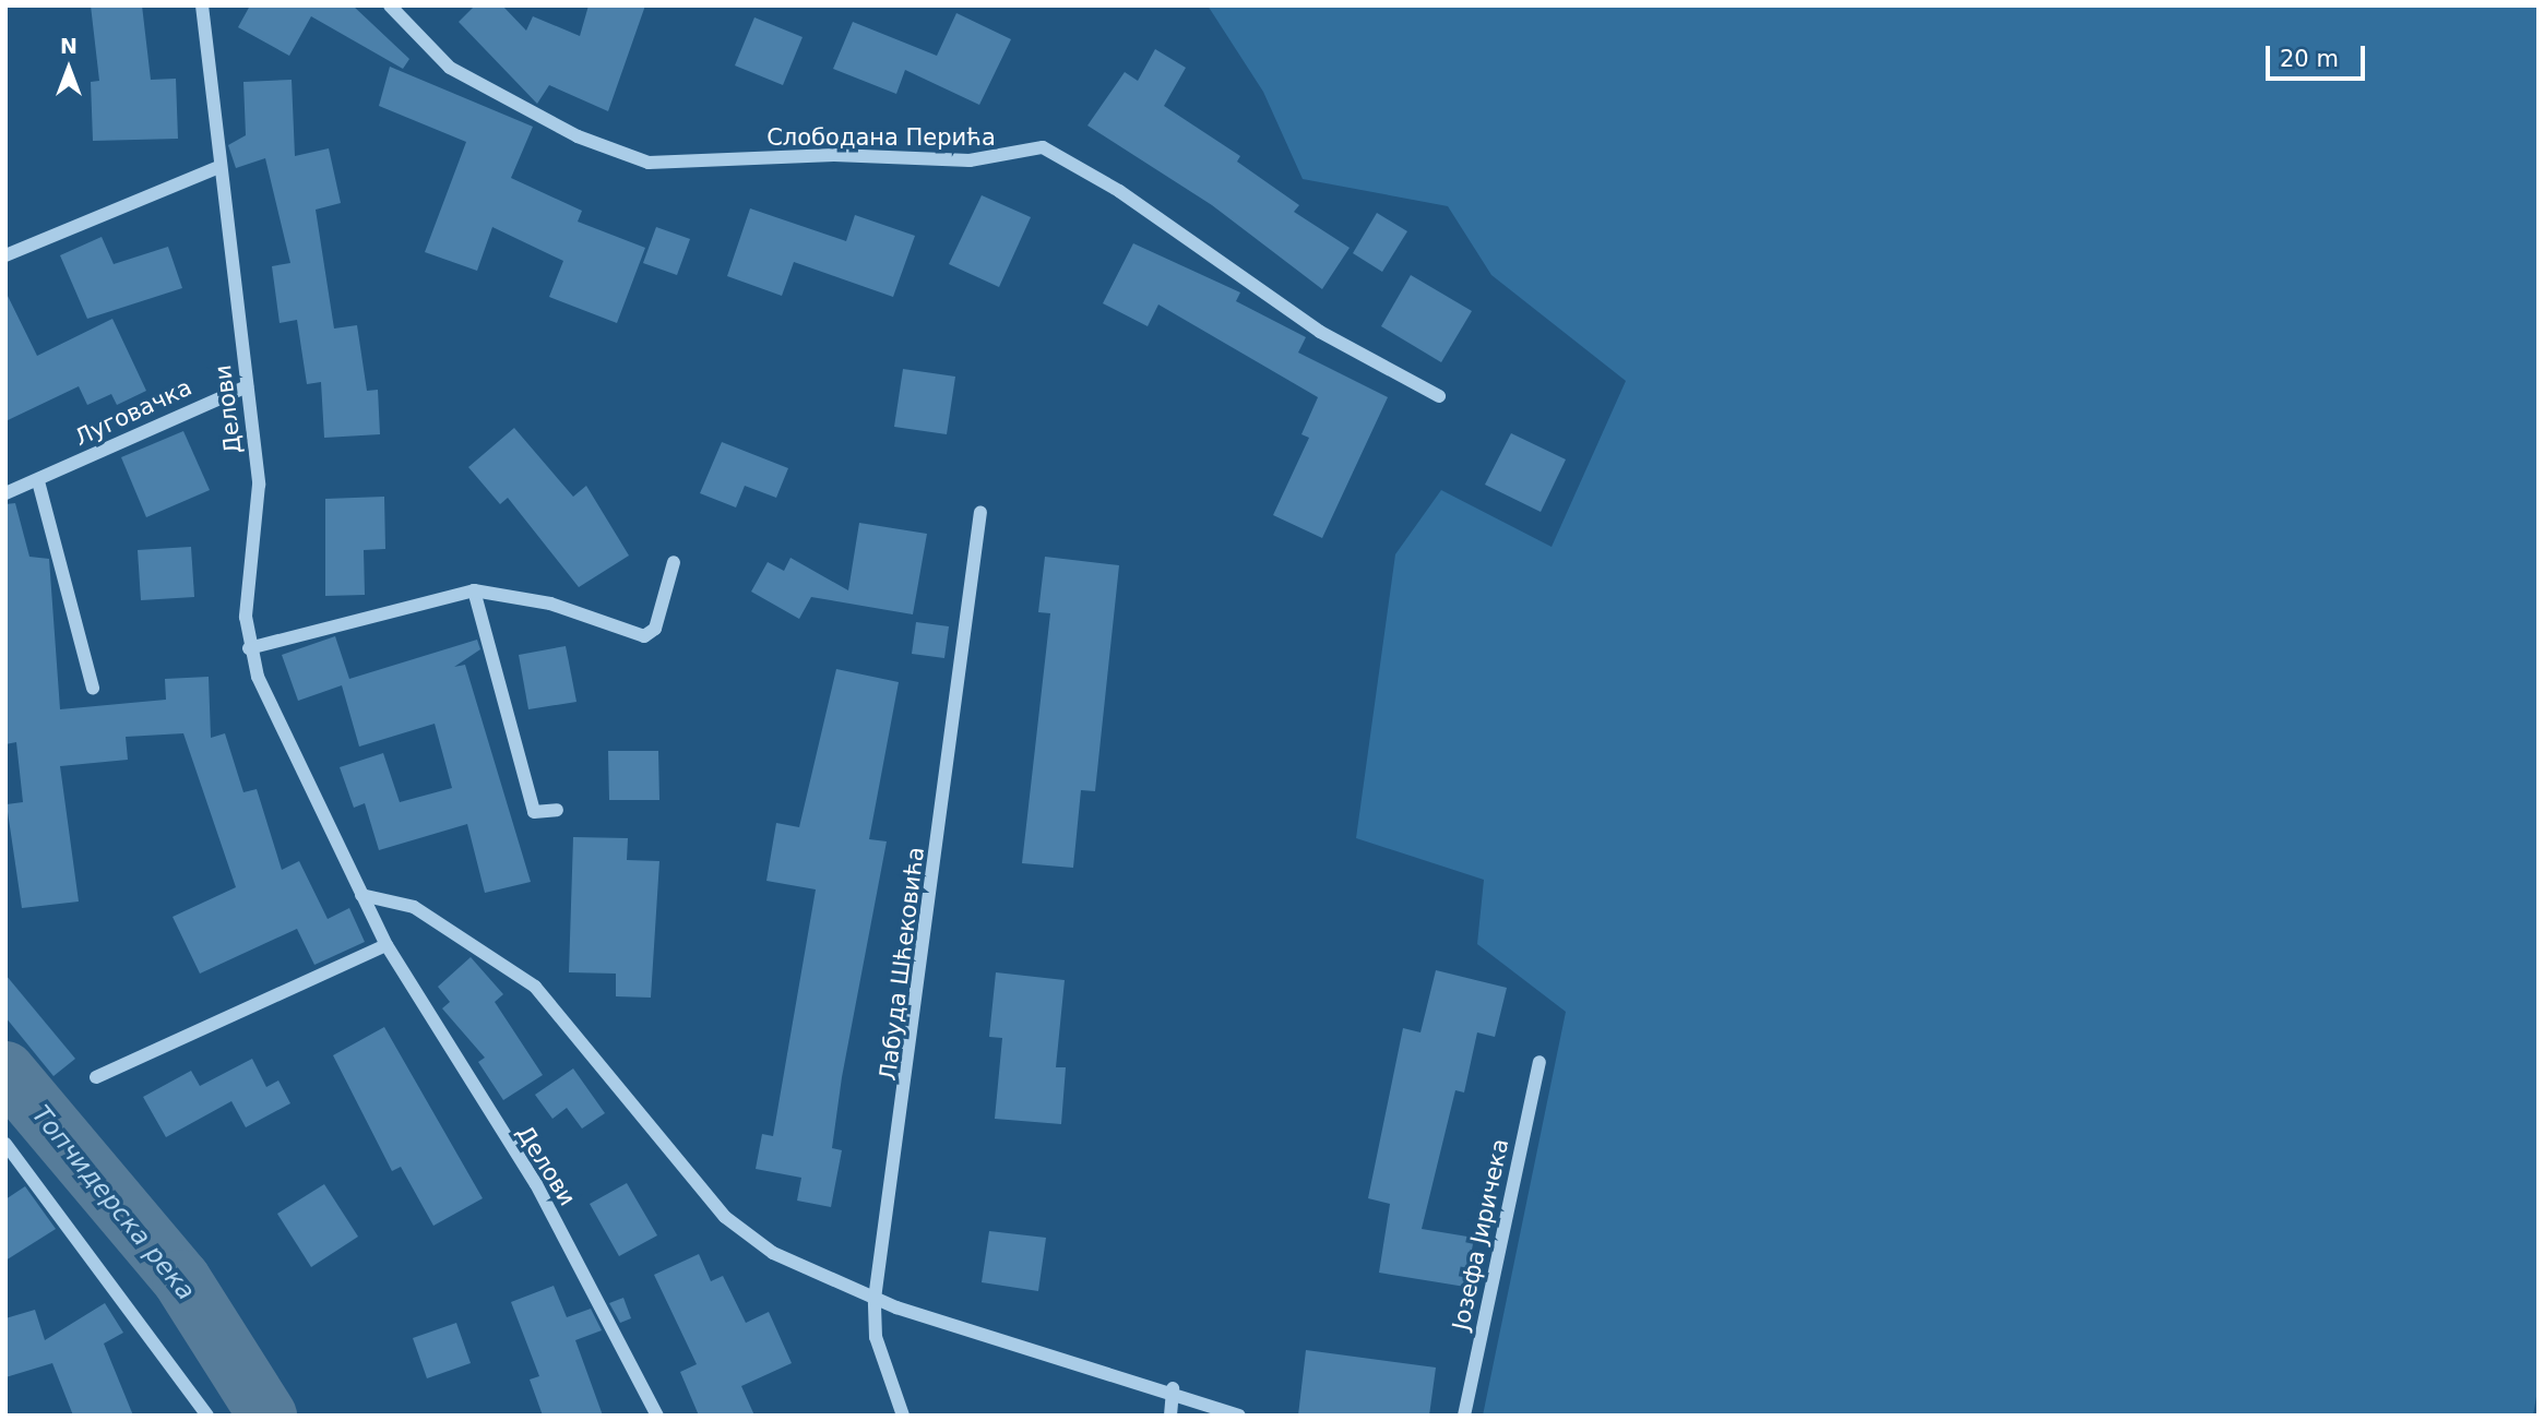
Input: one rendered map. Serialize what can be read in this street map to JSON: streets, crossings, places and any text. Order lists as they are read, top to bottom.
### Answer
{
  "streets": {
    "street": [
      "Слободана Перића",
      "Делови",
      "Луговачка",
      "Лабуда Шћековића",
      "Јозефа Јиричека"
    ]
  },
  "crossings": [
    ["Делови", "Луговачка"]
  ],
  "water": ["Топчидерска река"],
  "scale_bar": "20 m",
  "north": "top"
}
